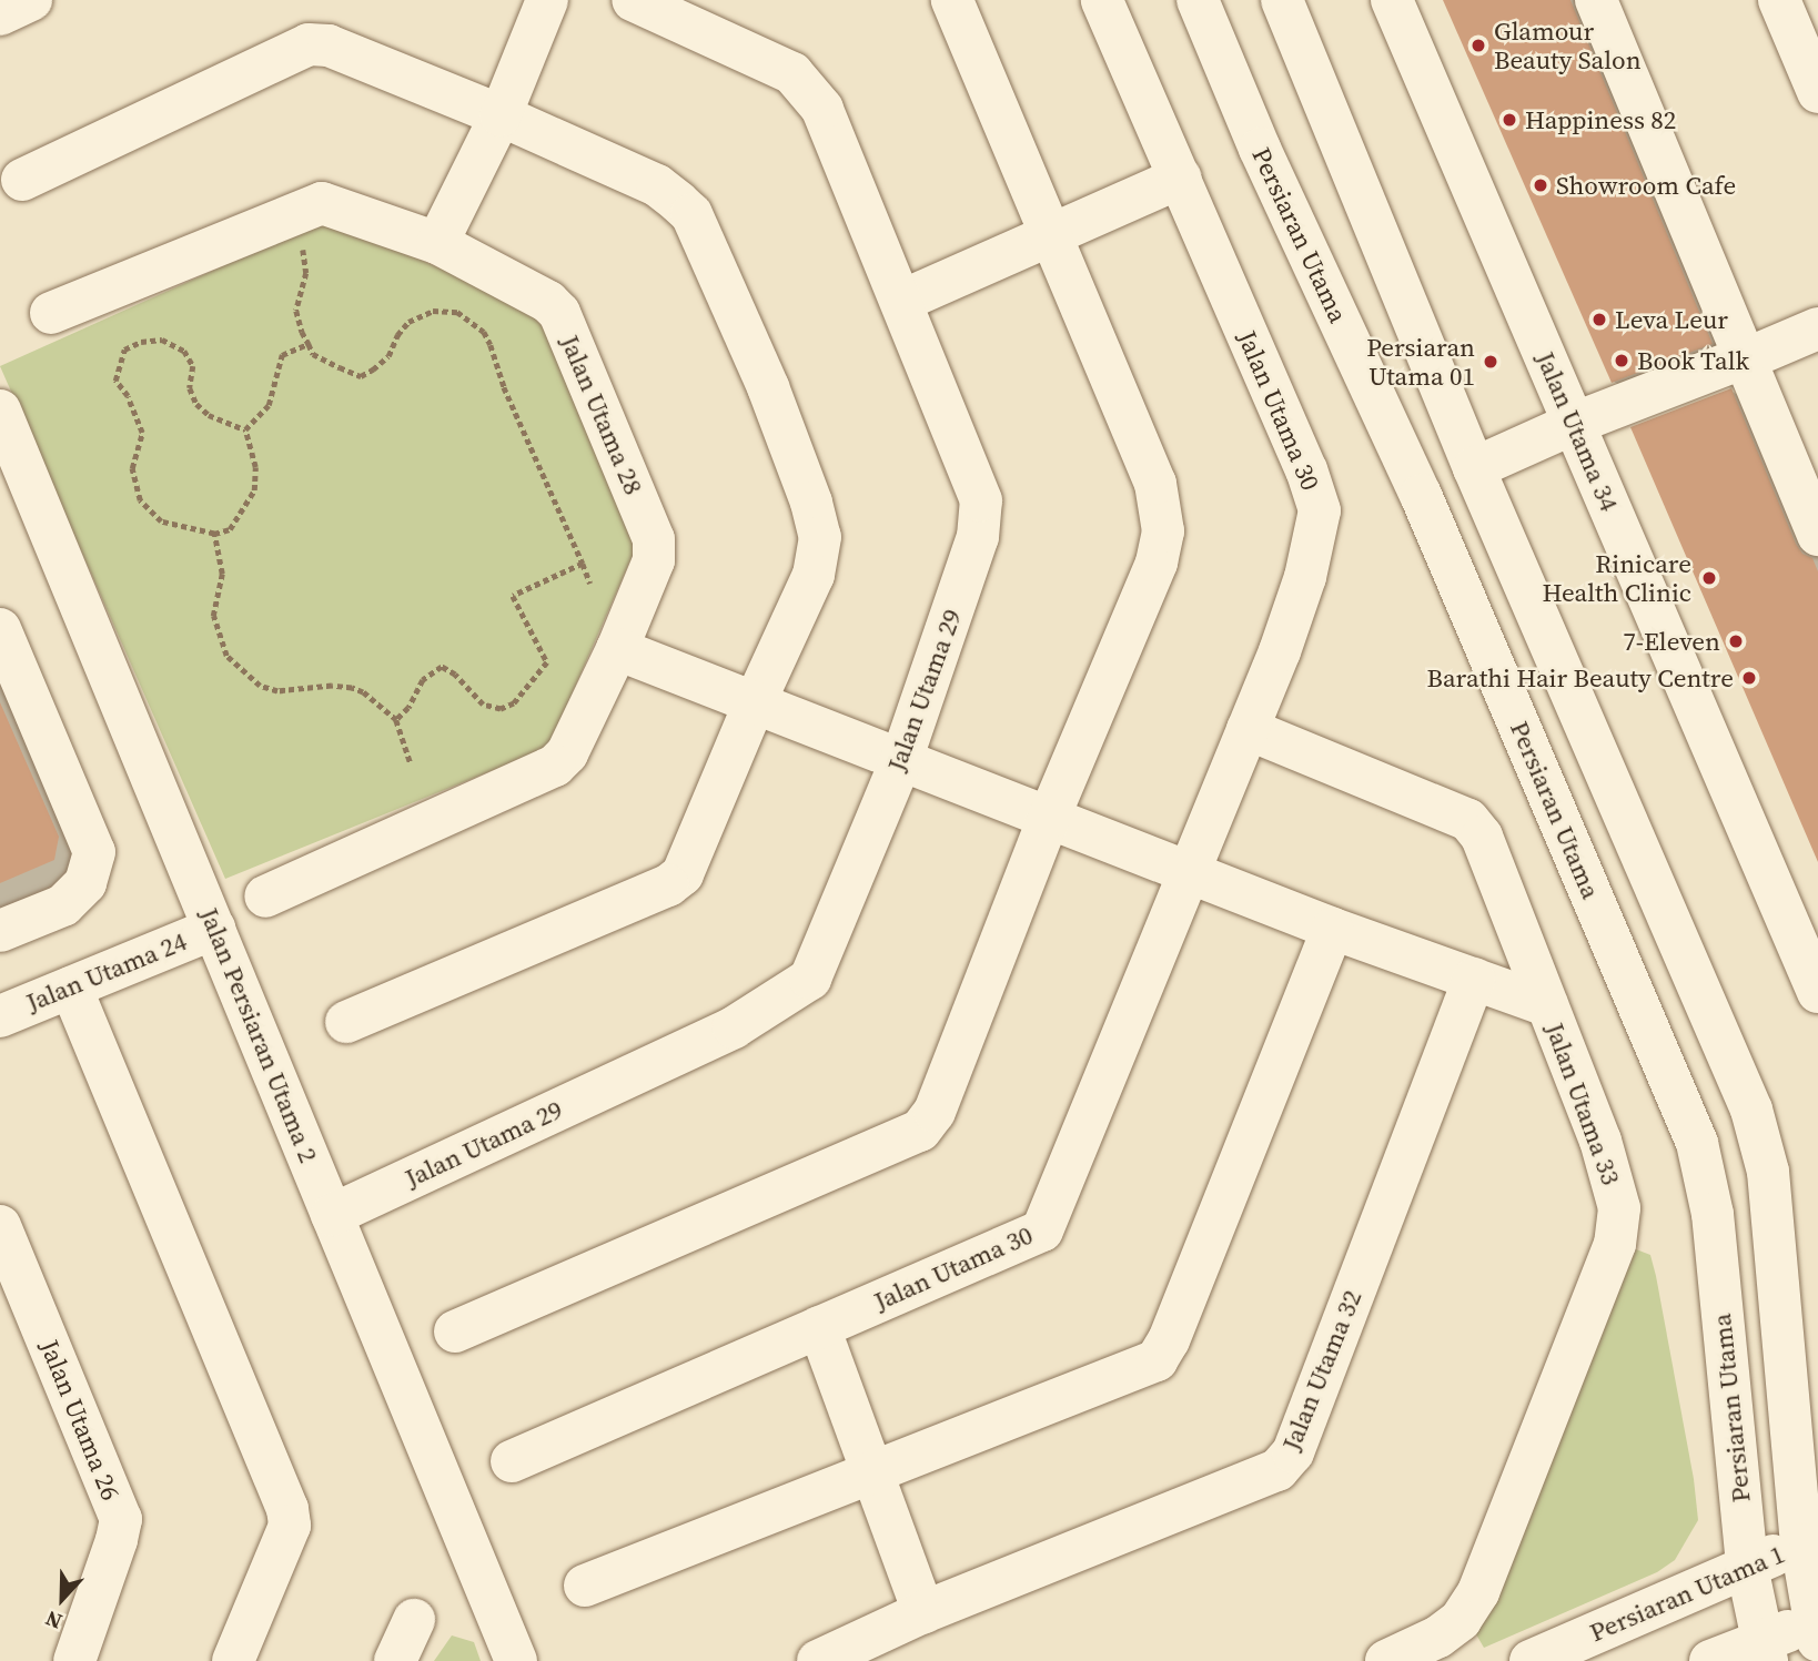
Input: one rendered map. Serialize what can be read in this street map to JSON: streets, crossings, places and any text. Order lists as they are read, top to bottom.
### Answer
{
  "streets": {
    "street": [
      "Persiaran Utama",
      "Jalan Utama 30",
      "Jalan Utama 28",
      "Jalan Utama 34",
      "Jalan Utama 29",
      "Jalan Utama 24",
      "Jalan Persiaran Utama 2",
      "Jalan Utama 33",
      "Jalan Utama 32",
      "Jalan Utama 26",
      "Persiaran Utama 1"
    ]
  },
  "crossings": [
    ["Persiaran Utama", "Persiaran Utama 1"],
    ["Jalan Utama 30", "Jalan Utama 33"],
    ["Jalan Utama 29", "Jalan Persiaran Utama 2"],
    ["Jalan Utama 24", "Jalan Persiaran Utama 2"]
  ],
  "places": [
    "Glamour Beauty Salon",
    "Happiness 82",
    "Showroom Cafe",
    "Leva Leur",
    "Book Talk",
    "Persiaran Utama 01",
    "Rinicare Health Clinic",
    "7-Eleven",
    "Barathi Hair Beauty Centre"
  ],
  "north": "bottom"
}
